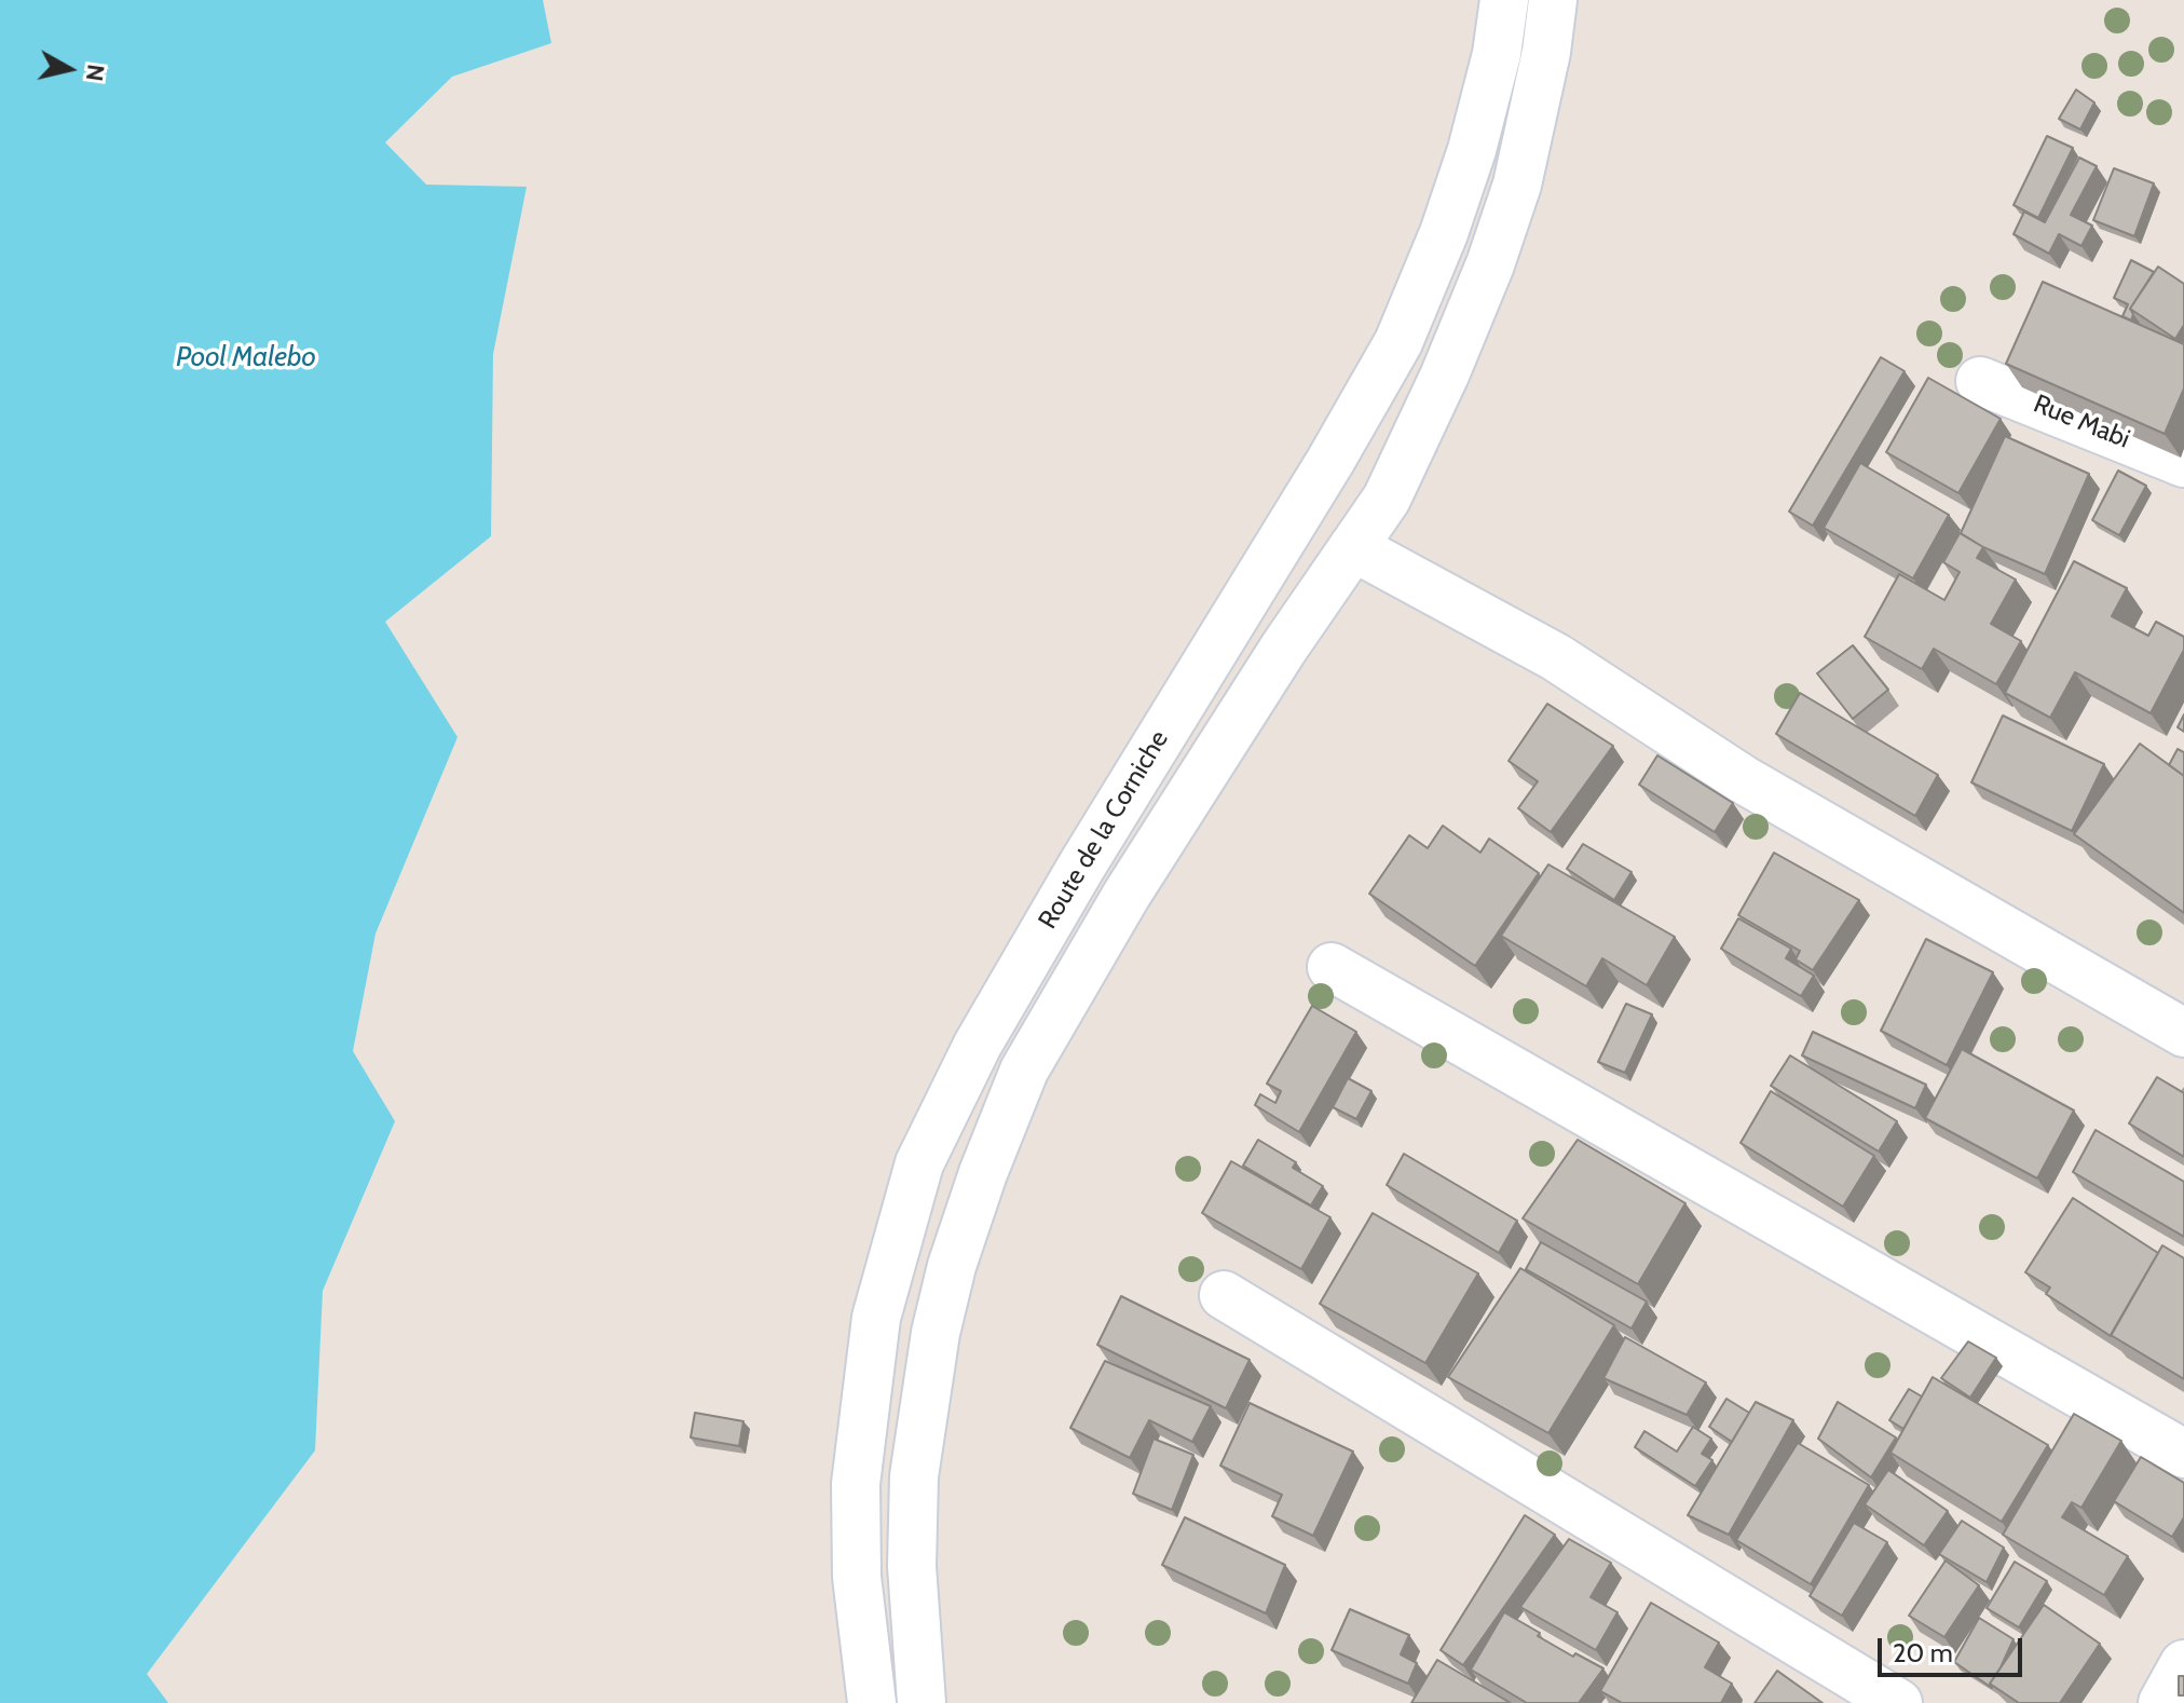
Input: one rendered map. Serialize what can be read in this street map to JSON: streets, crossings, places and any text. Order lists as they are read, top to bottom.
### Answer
{
  "streets": {
    "main road": ["Rue Mabi", "Route de la Corniche"]
  },
  "water": ["Pool Malebo"],
  "scale_bar": "20 m",
  "north": "right"
}
